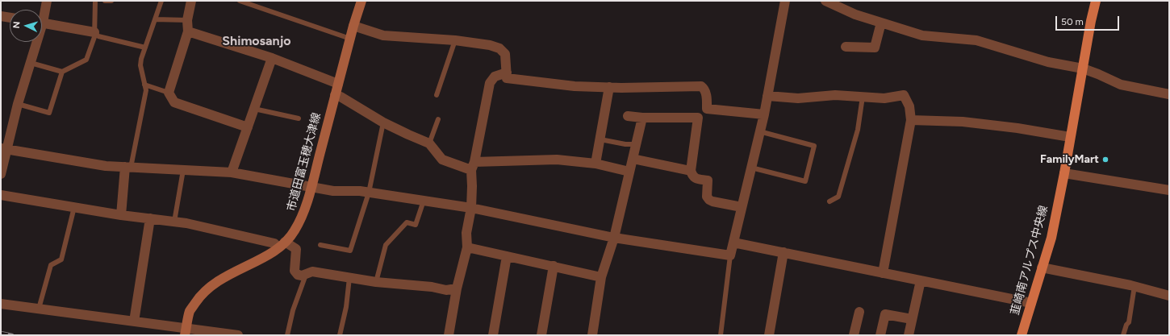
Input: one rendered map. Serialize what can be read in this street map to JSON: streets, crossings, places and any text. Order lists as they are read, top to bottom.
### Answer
{
  "streets": {
    "main road": ["韮崎南アルプス中央線"],
    "street": ["市道田富玉穂大津線"]
  },
  "districts": ["Shimosanjo"],
  "places": ["FamilyMart"],
  "scale_bar": "50 m",
  "north": "left"
}
